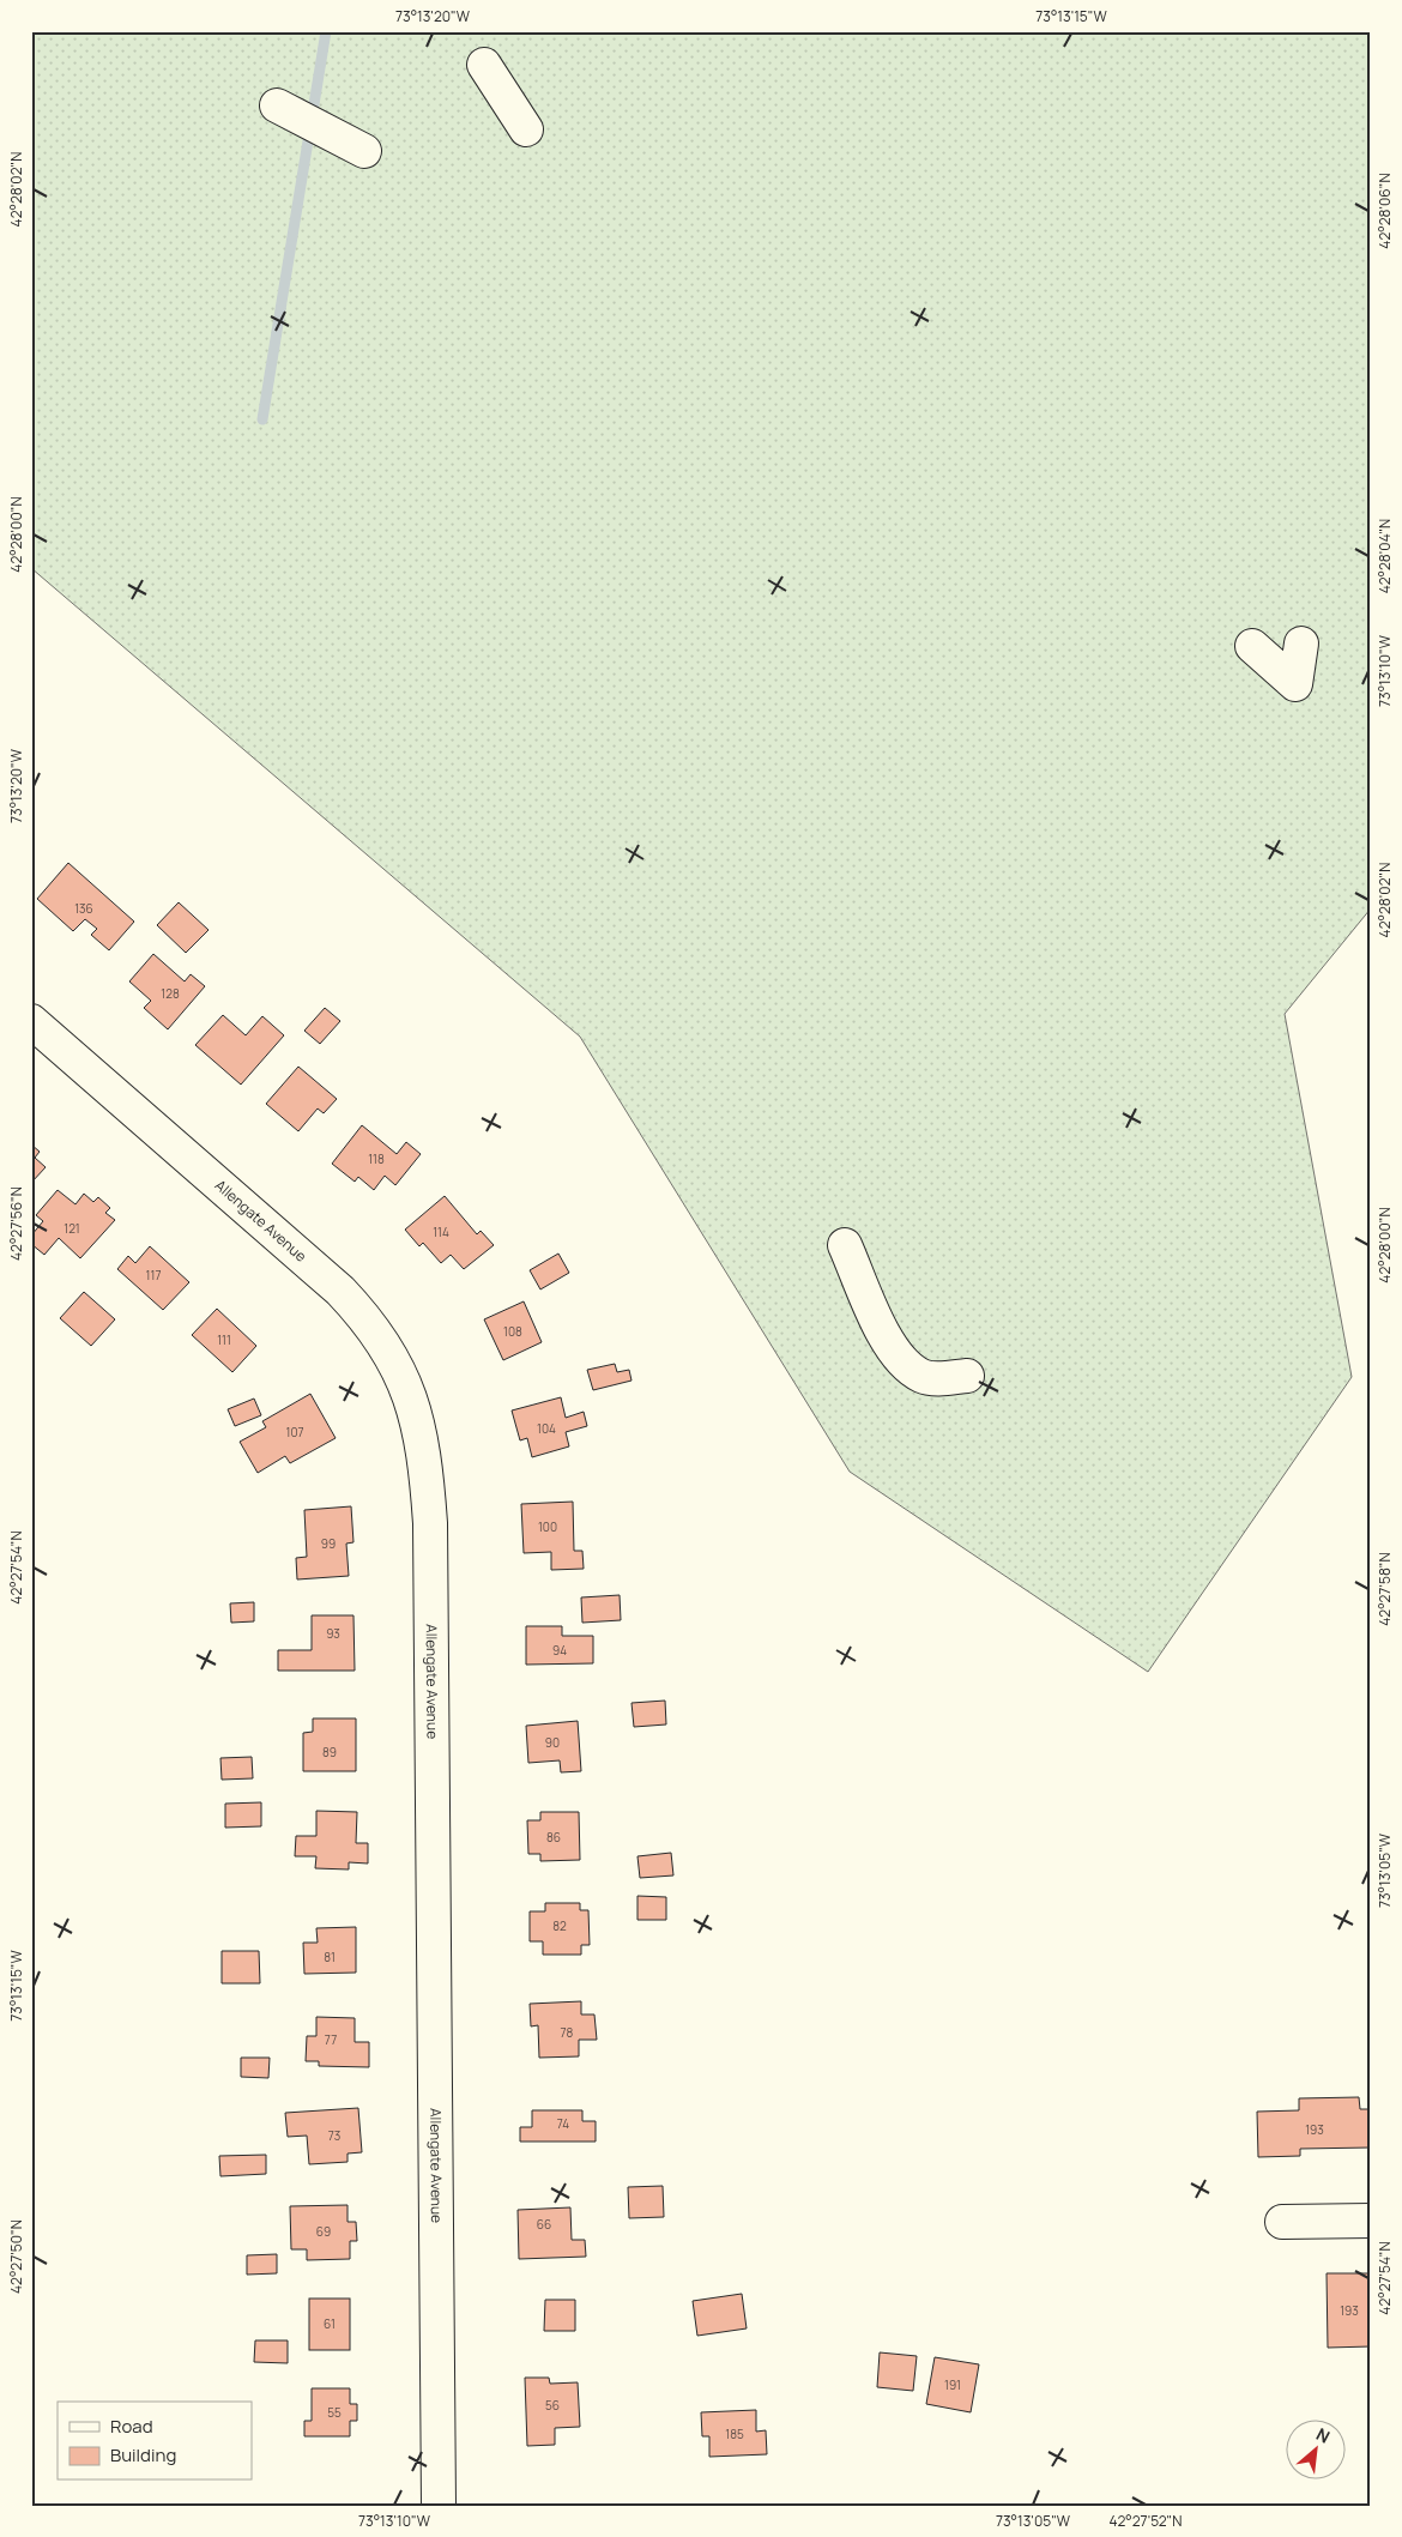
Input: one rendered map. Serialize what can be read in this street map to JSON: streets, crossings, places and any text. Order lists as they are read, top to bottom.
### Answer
{
  "streets": {
    "street": ["Allengate Avenue"]
  },
  "house_numbers": [
    "136",
    "128",
    "118",
    "121",
    "114",
    "117",
    "108",
    "111",
    "104",
    "107",
    "100",
    "99",
    "93",
    "94",
    "90",
    "89",
    "86",
    "82",
    "81",
    "78",
    "77",
    "74",
    "193",
    "73",
    "66",
    "69",
    "193",
    "61",
    "191",
    "56",
    "55",
    "185"
  ],
  "legend": ["Road", "Building"],
  "north": "top right",
  "coordinates": [
    "73°13'20\"W",
    "73°13'15\"W",
    "42°28'02\"N",
    "42°28'06\"N",
    "42°28'00\"N",
    "42°28'04\"N",
    "73°13'10\"W",
    "42°27'56\"N",
    "42°27'54\"N",
    "42°27'58\"N",
    "73°13'05\"W",
    "42°27'50\"N",
    "42°27'52\"N"
  ]
}
